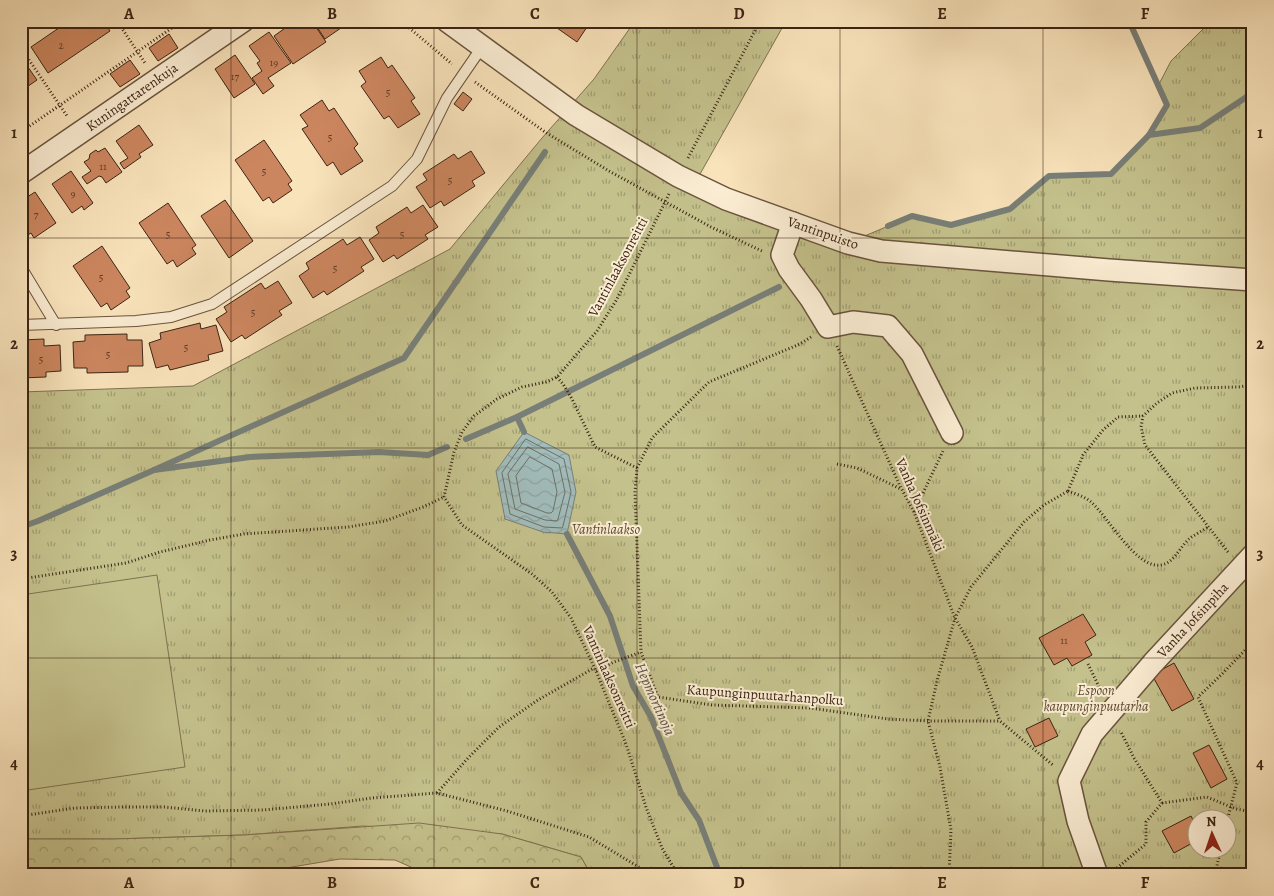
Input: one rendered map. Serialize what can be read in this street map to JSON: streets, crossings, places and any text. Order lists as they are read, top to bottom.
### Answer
{
  "streets": {
    "street": ["Kuningattarenkuja", "Vantinpuisto", "Vanha Jofsinpiha"],
    "path": ["Vantinlaaksonreitti", "Vanha Jofsinmäki", "Kaupunginpuutarhanpolku"]
  },
  "crossings": [
    ["Vantinpuisto", "Vantinlaaksonreitti"],
    ["Vanha Jofsinmäki", "Kaupunginpuutarhanpolku"]
  ],
  "water": ["Hepmortinoja"],
  "parks": ["Vantinlaakso", "Espoon kaupunginpuutarha"],
  "house_numbers": [
    "2",
    "19",
    "17",
    "5",
    "5",
    "11",
    "5",
    "5",
    "9",
    "7",
    "5",
    "5",
    "5",
    "5",
    "5",
    "5",
    "5",
    "5",
    "11"
  ],
  "north": "top",
  "grid": {
    "columns": [
      "A",
      "B",
      "C",
      "D",
      "E",
      "F"
    ],
    "rows": [
      "1",
      "2",
      "3",
      "4"
    ]
  }
}
